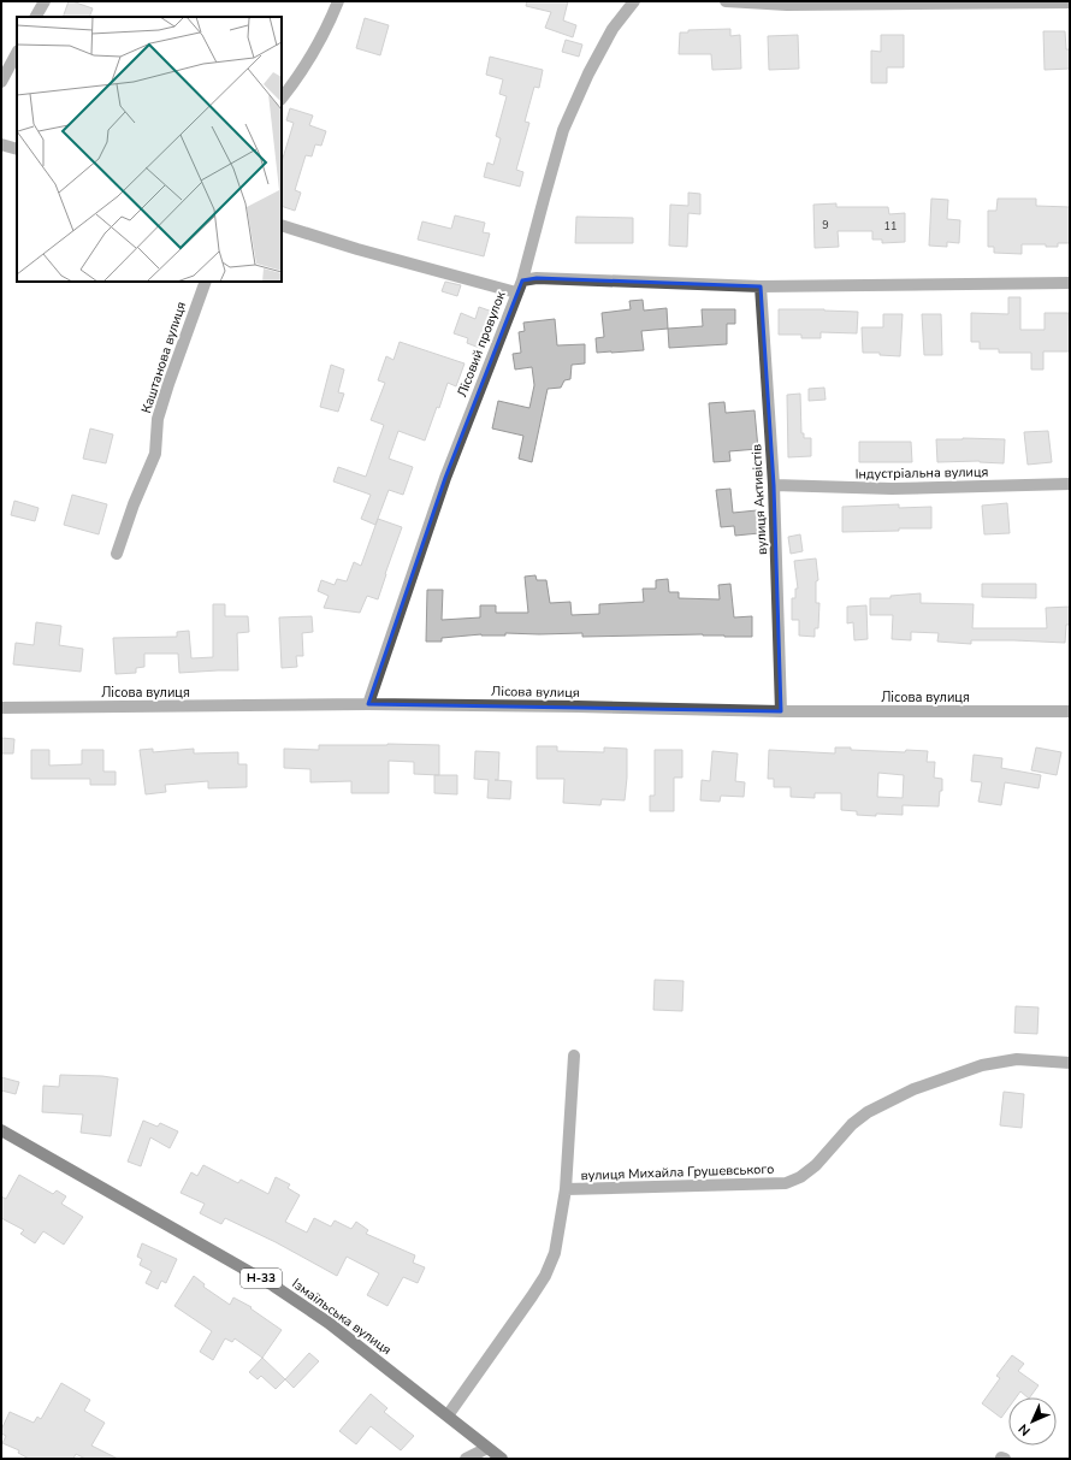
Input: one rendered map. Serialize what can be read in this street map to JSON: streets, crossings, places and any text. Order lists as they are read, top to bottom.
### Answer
{
  "streets": {
    "main road": ["Н-33", "Ізмаїльська вулиця"],
    "street": [
      "Лісовий провулок",
      "Каштанова вулиця",
      "Індустріальна вулиця",
      "вулиця Активістів",
      "Лісова вулиця",
      "вулиця Михайла Грушевського"
    ]
  },
  "crossings": [
    ["Лісовий провулок", "Лісова вулиця"],
    ["Індустріальна вулиця", "вулиця Активістів"],
    ["вулиця Активістів", "Лісова вулиця"]
  ],
  "house_numbers": ["9", "11"],
  "north": "bottom left"
}
